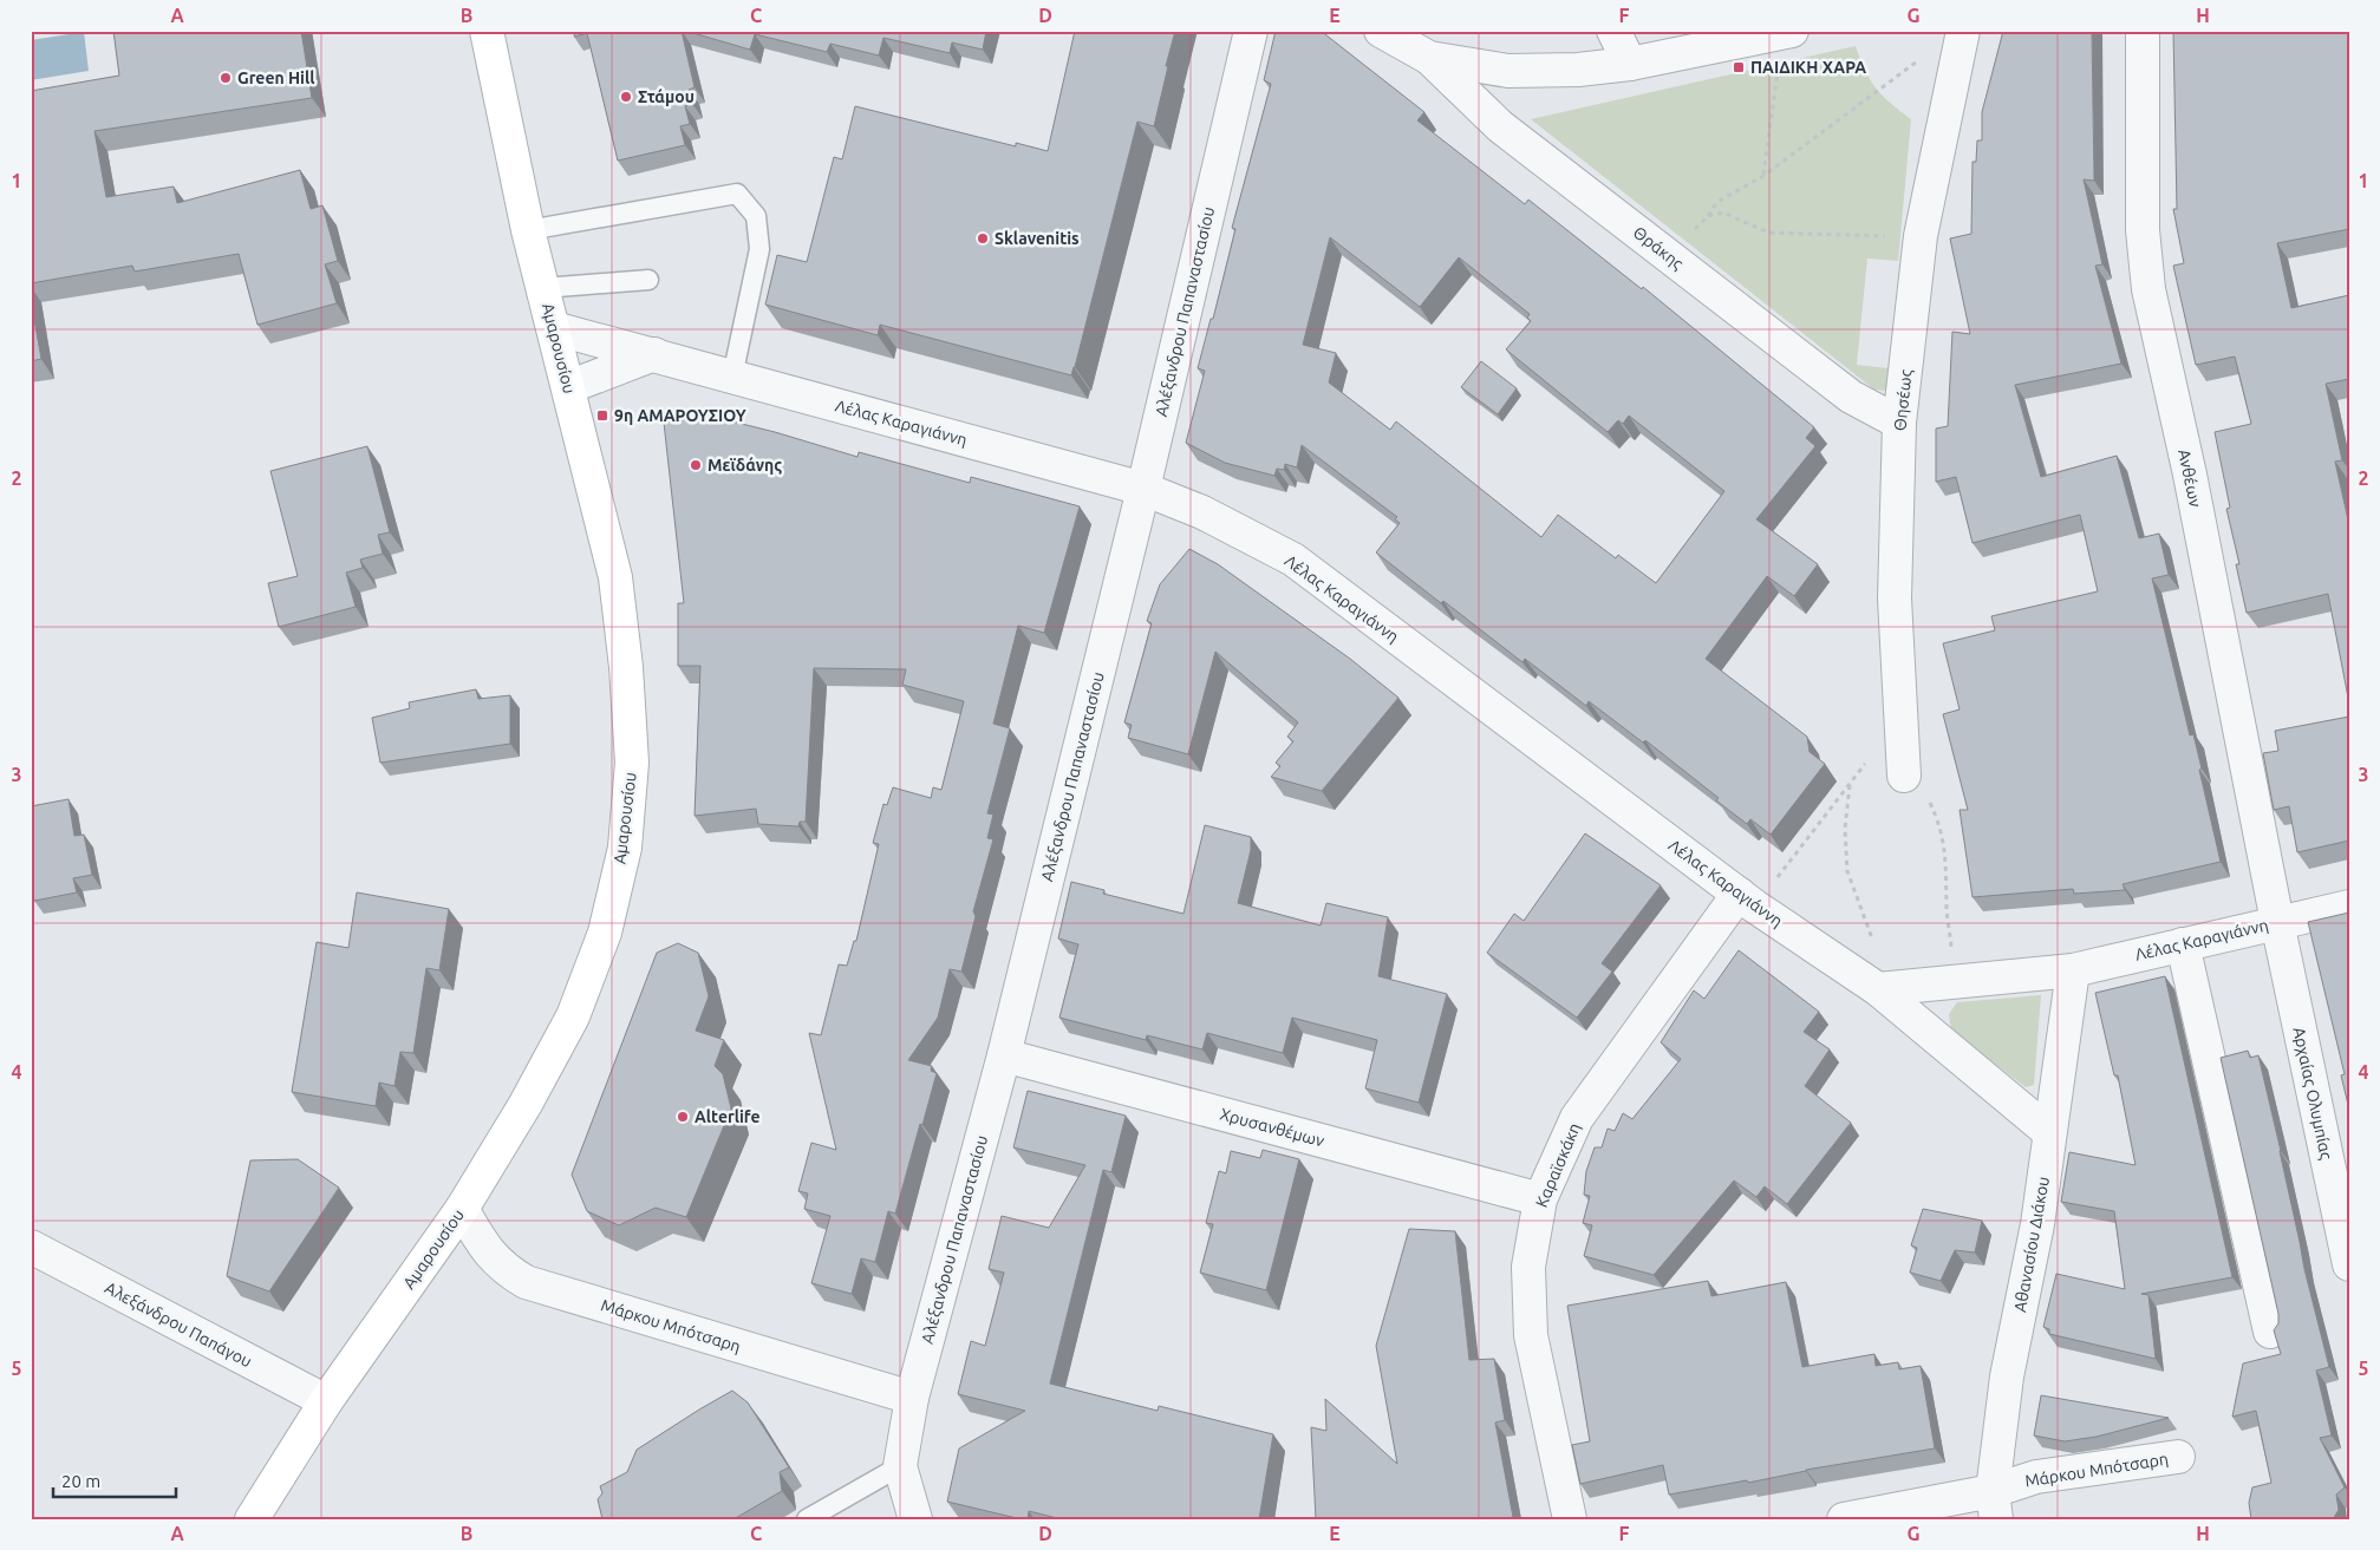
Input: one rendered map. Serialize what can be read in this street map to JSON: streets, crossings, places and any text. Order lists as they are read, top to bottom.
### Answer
{
  "streets": {
    "main road": ["Αμαρουσίου"],
    "street": [
      "Θράκης",
      "Αλέξανδρου Παπαναστασίου",
      "Θησέως",
      "Λέλας Καραγιάννη",
      "Ανθέων",
      "Αρχαίας Ολυμπίας",
      "Χρυσανθέμων",
      "Καραϊσκάκη",
      "Αθανασίου Διάκου",
      "Αλεξάνδρου Παπάγου",
      "Μάρκου Μπότσαρη"
    ]
  },
  "crossings": [
    ["Θράκης", "Θησέως"],
    ["Αλέξανδρου Παπαναστασίου", "Λέλας Καραγιάννη"],
    ["Αλέξανδρου Παπαναστασίου", "Χρυσανθέμων"],
    ["Αλέξανδρου Παπαναστασίου", "Μάρκου Μπότσαρη"],
    ["Αμαρουσίου", "Λέλας Καραγιάννη"],
    ["Αμαρουσίου", "Αλεξάνδρου Παπάγου"],
    ["Αμαρουσίου", "Μάρκου Μπότσαρη"],
    ["Λέλας Καραγιάννη", "Ανθέων"],
    ["Λέλας Καραγιάννη", "Αρχαίας Ολυμπίας"],
    ["Λέλας Καραγιάννη", "Καραϊσκάκη"],
    ["Λέλας Καραγιάννη", "Αθανασίου Διάκου"],
    ["Ανθέων", "Αρχαίας Ολυμπίας"],
    ["Χρυσανθέμων", "Καραϊσκάκη"],
    ["Αθανασίου Διάκου", "Μάρκου Μπότσαρη"]
  ],
  "places": {
    "transit": ["ΠΑΙΔΙΚΗ ΧΑΡΑ", "9η ΑΜΑΡΟΥΣΙΟΥ"],
    "other": [
      "Green Hill",
      "Στάμου",
      "Sklavenitis",
      "Μεϊδάνης",
      "Alterlife"
    ]
  },
  "scale_bar": "20 m",
  "grid": {
    "columns": [
      "A",
      "B",
      "C",
      "D",
      "E",
      "F",
      "G",
      "H"
    ],
    "rows": [
      "1",
      "2",
      "3",
      "4",
      "5"
    ]
  }
}
